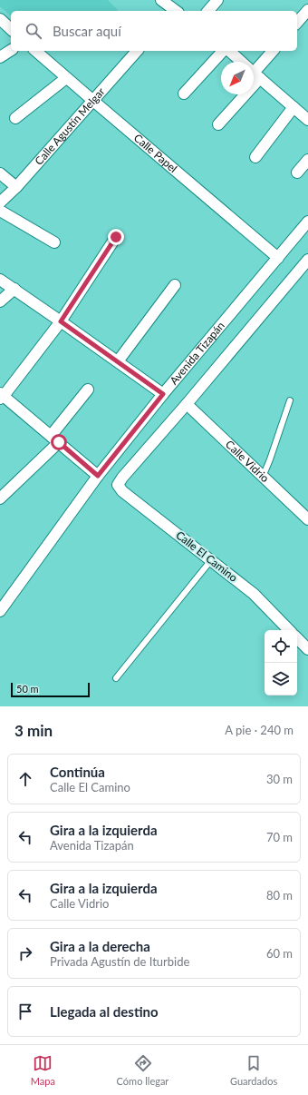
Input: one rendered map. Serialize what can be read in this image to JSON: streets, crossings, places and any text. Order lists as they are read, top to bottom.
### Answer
{
  "streets": {
    "street": [
      "Calle Agustín Melgar",
      "Calle Papel",
      "Avenida Tizapán",
      "Calle Vidrio",
      "Calle El Camino"
    ]
  },
  "crossings": [
    ["Calle Agustín Melgar", "Calle Papel"],
    ["Calle Papel", "Avenida Tizapán"],
    ["Calle Vidrio", "Calle El Camino"]
  ],
  "scale_bar": "50 m",
  "north": "bottom left",
  "page": {
    "search": "Buscar aquí",
    "scale": "50 m",
    "heading": ["3 min", "A pie · 240 m"],
    "list": [
      ["Continúa", "Calle El Camino", "30 m"],
      ["Gira a la izquierda", "Avenida Tizapán", "70 m"],
      ["Gira a la izquierda", "Calle Vidrio", "80 m"],
      ["Gira a la derecha", "Privada Agustín de Iturbide", "60 m"],
      "Llegada al destino"
    ],
    "nav": ["Mapa", "Cómo llegar", "Guardados"]
  }
}
